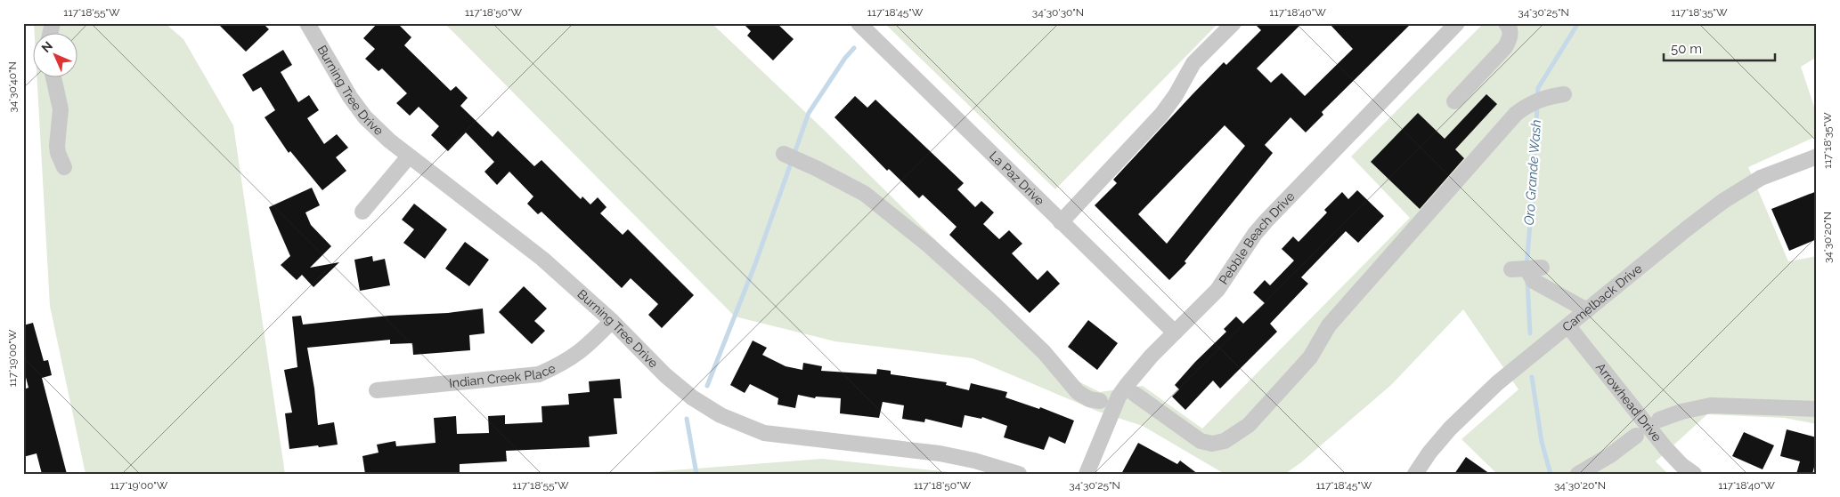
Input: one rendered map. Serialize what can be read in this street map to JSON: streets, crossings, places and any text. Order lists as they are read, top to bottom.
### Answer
{
  "streets": {
    "street": [
      "Burning Tree Drive",
      "La Paz Drive",
      "Pebble Beach Drive",
      "Camelback Drive",
      "Indian Creek Place",
      "Arrowhead Drive"
    ]
  },
  "crossings": [
    ["Burning Tree Drive", "Indian Creek Place"],
    ["La Paz Drive", "Pebble Beach Drive"],
    ["Camelback Drive", "Arrowhead Drive"]
  ],
  "water": ["Oro Grande Wash"],
  "scale_bar": "50 m",
  "north": "top left",
  "coordinates": [
    "117°18'55\"W",
    "117°18'50\"W",
    "117°18'45\"W",
    "34°30'30\"N",
    "117°18'40\"W",
    "34°30'25\"N",
    "117°18'35\"W",
    "34°30'40\"N",
    "34°30'20\"N",
    "117°19'00\"W"
  ]
}
